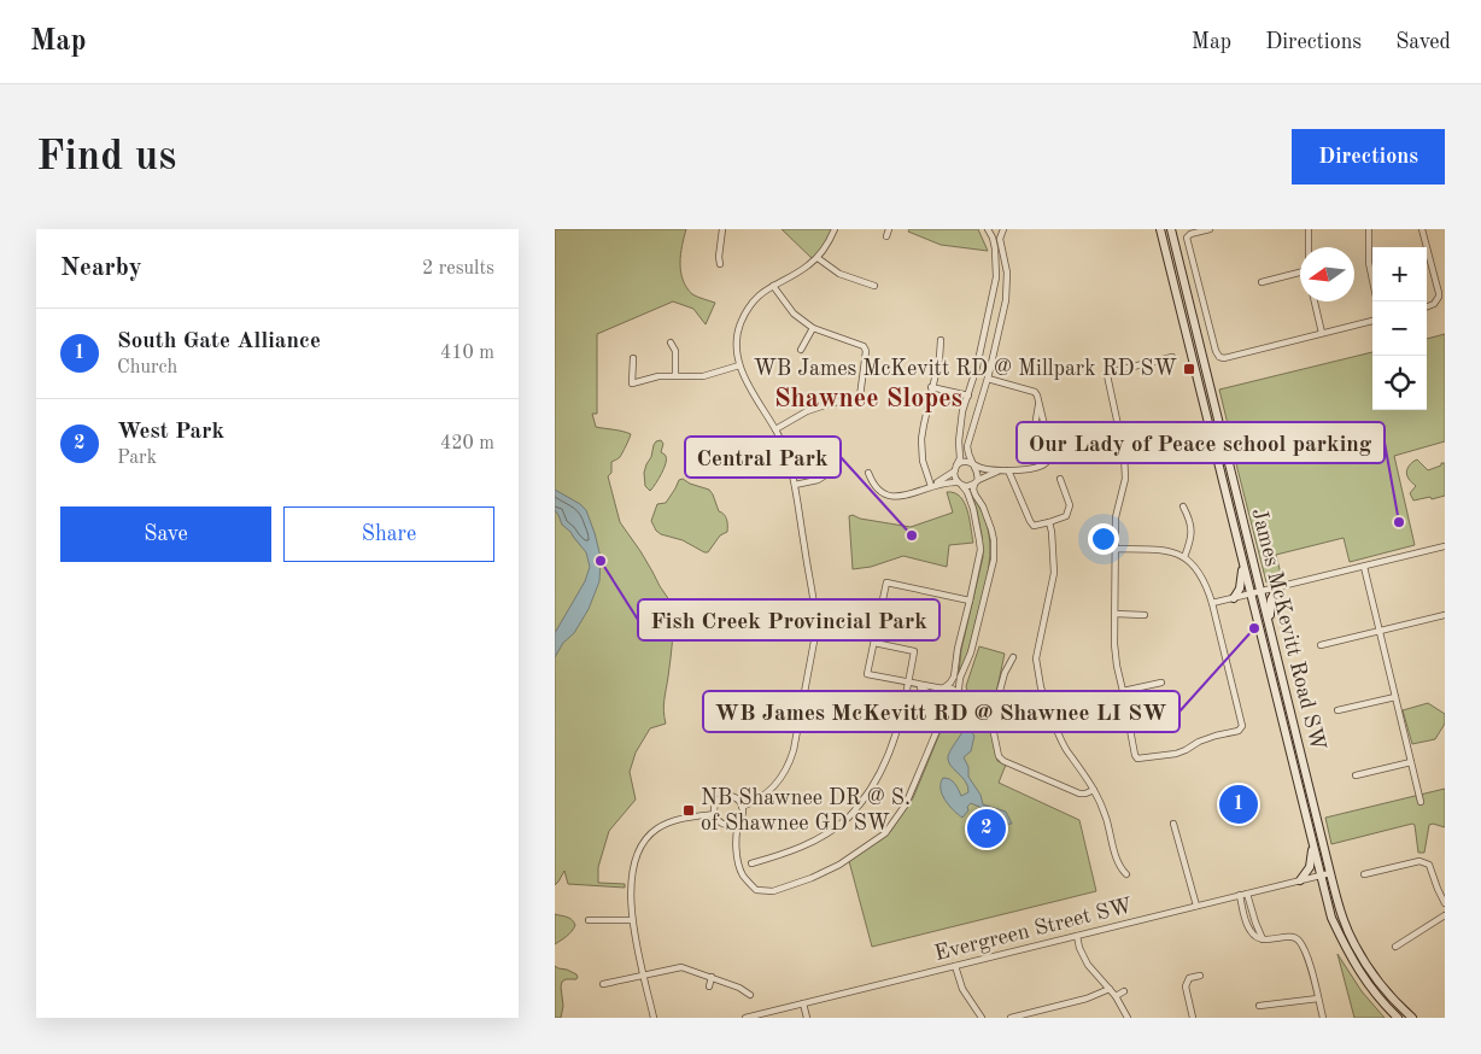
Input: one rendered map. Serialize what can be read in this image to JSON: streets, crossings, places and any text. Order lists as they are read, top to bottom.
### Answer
{
  "streets": {
    "main road": ["James McKevitt Road SW"],
    "street": ["Evergreen Street SW"]
  },
  "crossings": [
    ["James McKevitt Road SW", "Evergreen Street SW"]
  ],
  "districts": ["Shawnee Slopes"],
  "places": {
    "transit": ["WB James McKevitt RD @ Millpark RD SW", "NB Shawnee DR @ S. of Shawnee GD SW"],
    "other": [
      "Our Lady of Peace school parking",
      "Central Park",
      "Fish Creek Provincial Park",
      "WB James McKevitt RD @ Shawnee LI SW"
    ]
  },
  "north": "left",
  "page": {
    "header": "Map",
    "nav": ["Map", "Directions", "Saved"],
    "buttons": [
      "Directions",
      ["Save", "Share"]
    ],
    "title": "Find us",
    "heading": ["Nearby", "2 results"],
    "map_buttons": ["+", "−"],
    "list": [
      {
        "mark": "1",
        "name": "South Gate Alliance",
        "note": "Church",
        "value": "410 m"
      },
      {
        "mark": "2",
        "name": "West Park",
        "note": "Park",
        "value": "420 m"
      }
    ],
    "pins": ["1", "2"]
  }
}
